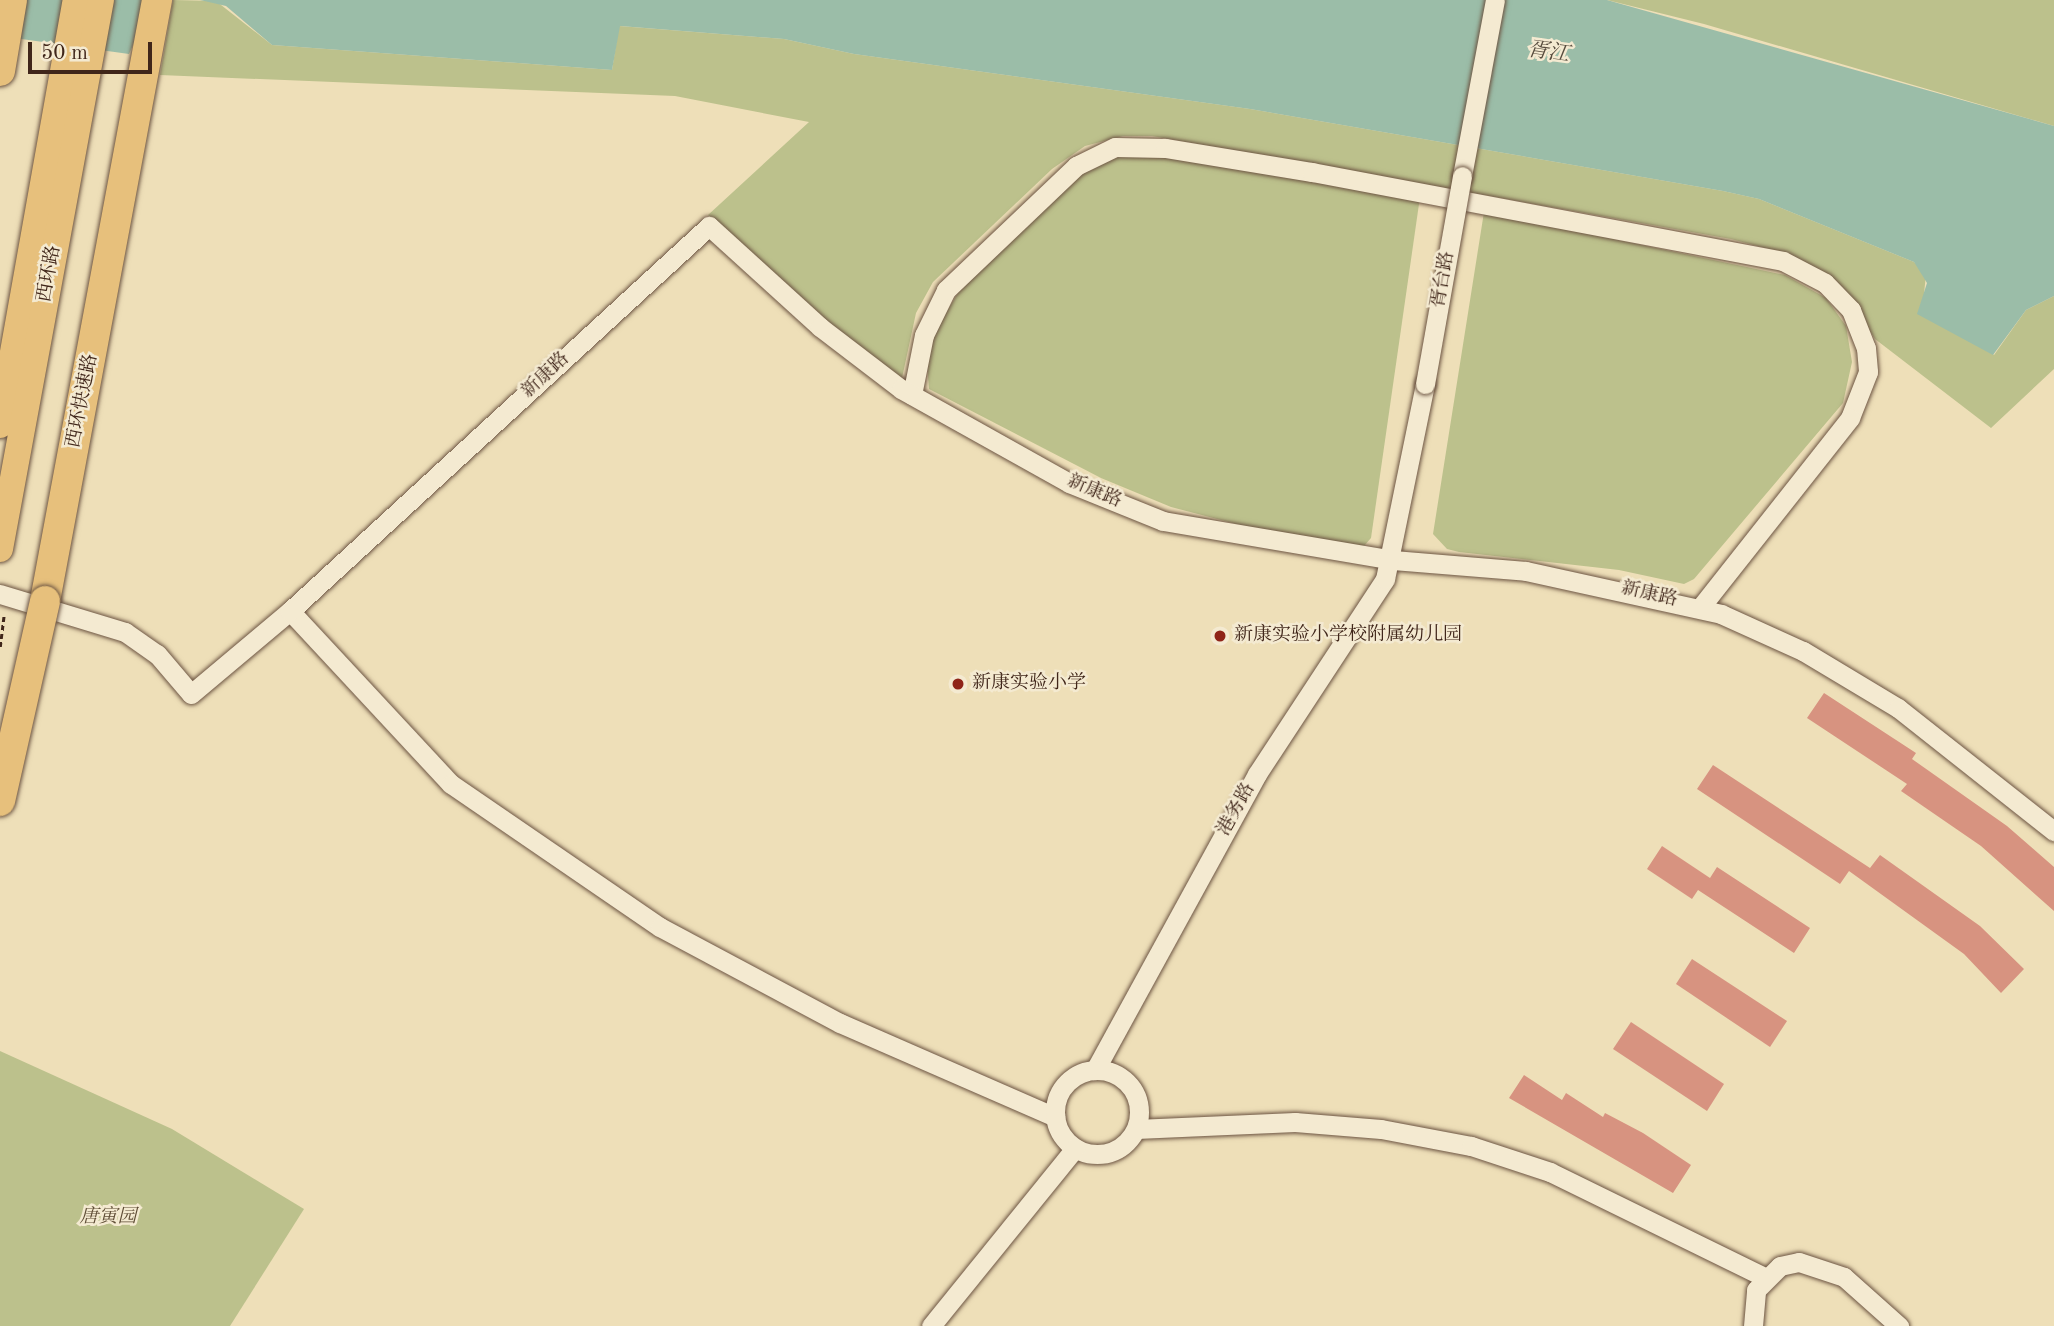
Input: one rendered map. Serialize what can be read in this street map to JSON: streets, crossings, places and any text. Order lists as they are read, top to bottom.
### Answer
{
  "streets": {
    "highway": ["西环快速路"],
    "main road": ["西环路"],
    "street": ["胥台路", "新康路", "港务路"]
  },
  "crossings": [
    ["胥台路", "新康路"],
    ["胥台路", "港务路"],
    ["新康路", "港务路"]
  ],
  "water": ["胥江"],
  "parks": ["唐寅园"],
  "places": ["新康实验小学校附属幼儿园", "新康实验小学"],
  "scale_bar": "50 m"
}
